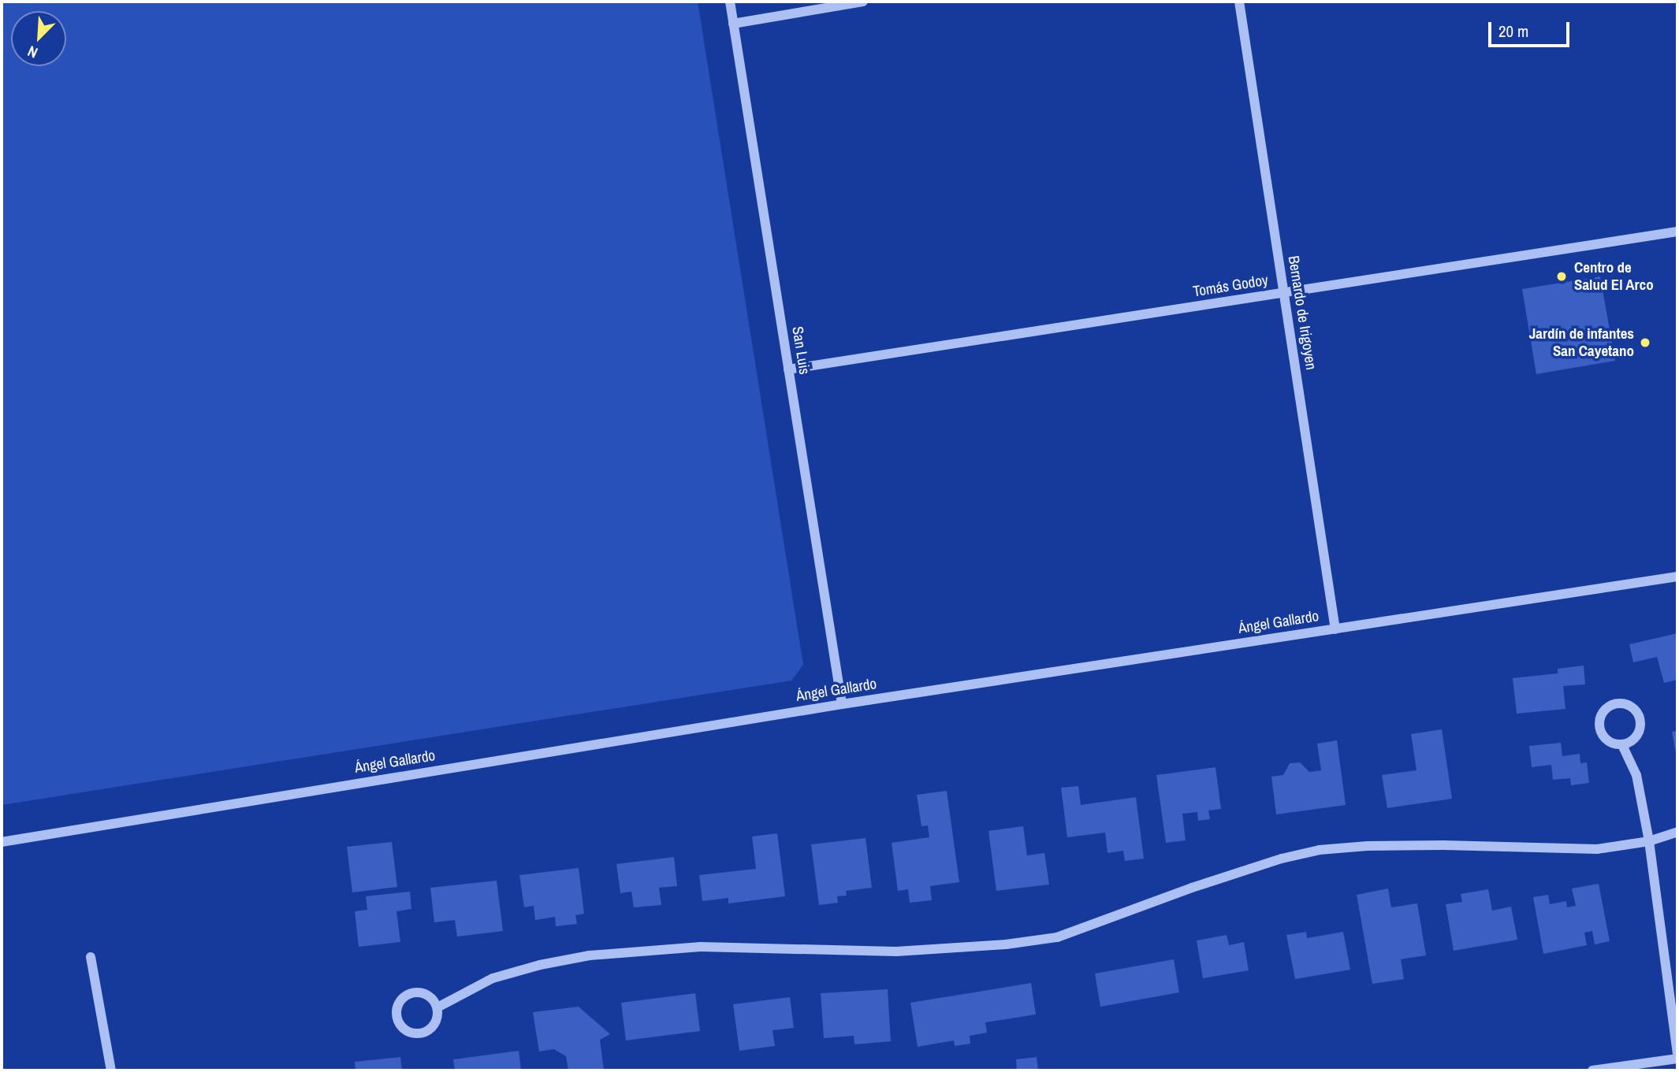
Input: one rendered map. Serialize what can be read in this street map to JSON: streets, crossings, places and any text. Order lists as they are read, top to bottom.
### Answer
{
  "streets": {
    "street": [
      "Tomás Godoy",
      "Bernardo de Irigoyen",
      "San Luis",
      "Ángel Gallardo"
    ]
  },
  "crossings": [
    ["Tomás Godoy", "Bernardo de Irigoyen"],
    ["Tomás Godoy", "San Luis"],
    ["Bernardo de Irigoyen", "Ángel Gallardo"],
    ["San Luis", "Ángel Gallardo"]
  ],
  "places": ["Centro de Salud El Arco", "Jardín de infantes San Cayetano"],
  "scale_bar": "20 m",
  "north": "bottom left"
}
